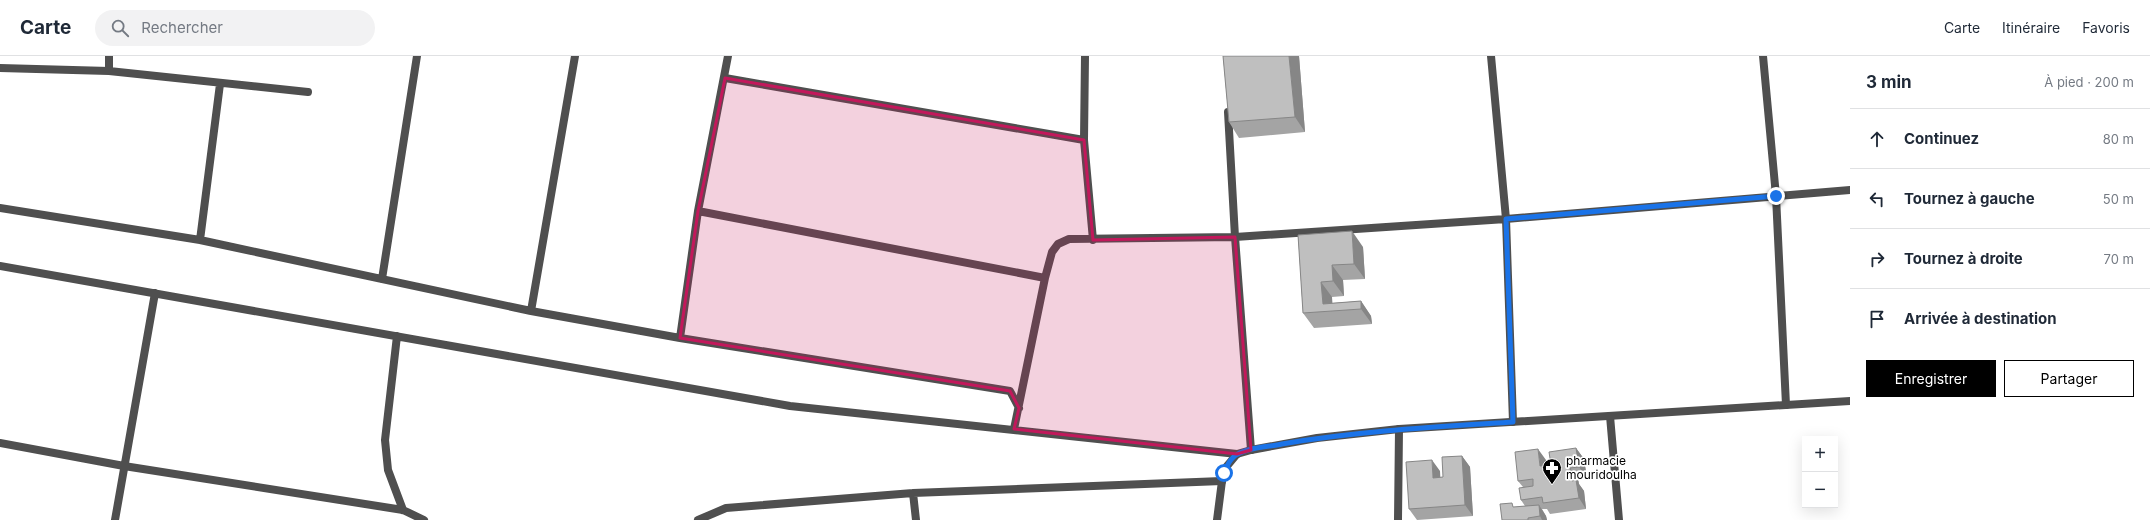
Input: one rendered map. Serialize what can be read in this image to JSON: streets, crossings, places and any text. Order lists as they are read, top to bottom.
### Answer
{
  "places": {
    "pharmacy": ["pharmacie mouridoulha"]
  },
  "page": {
    "header": "Carte",
    "search": "Rechercher",
    "nav": ["Carte", "Itinéraire", "Favoris"],
    "heading": ["3 min", "À pied · 200 m"],
    "list": [
      ["Continuez", "80 m"],
      ["Tournez à gauche", "50 m"],
      ["Tournez à droite", "70 m"],
      "Arrivée à destination"
    ],
    "buttons": ["Enregistrer", "Partager"],
    "map_buttons": ["+", "−"]
  }
}
